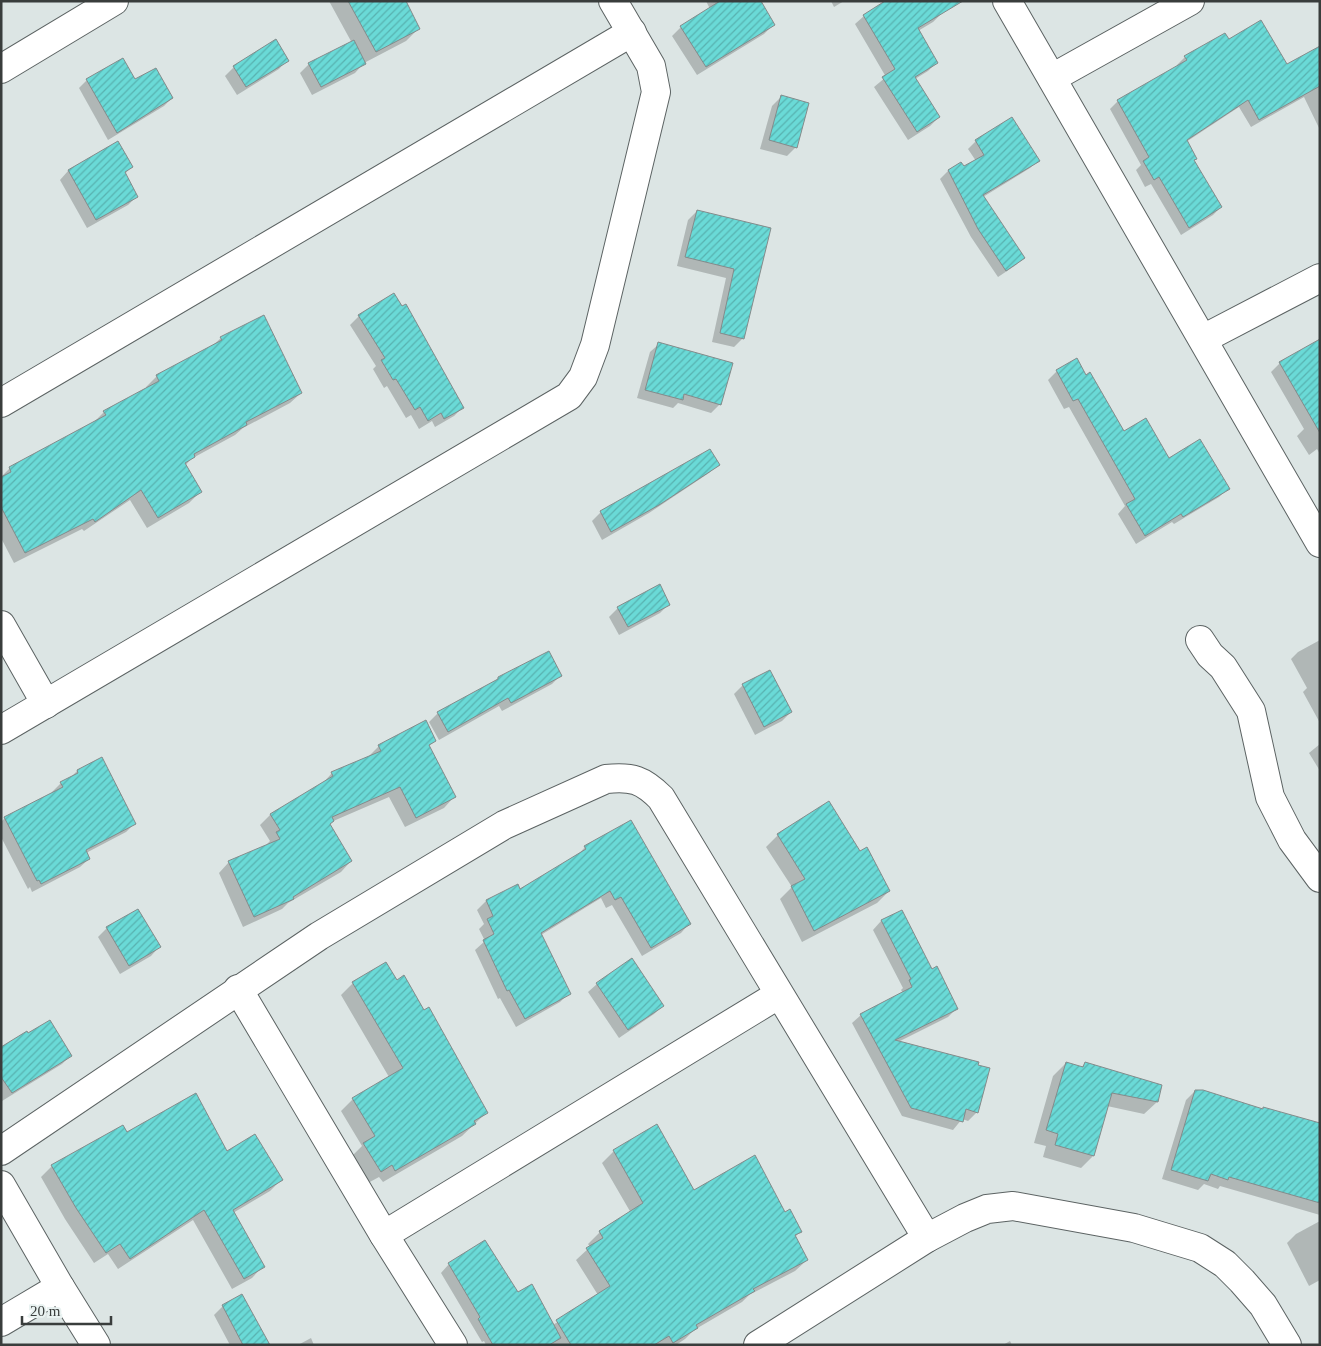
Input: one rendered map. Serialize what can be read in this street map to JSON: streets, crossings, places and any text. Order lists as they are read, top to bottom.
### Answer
{
  "scale_bar": "20 m"
}
